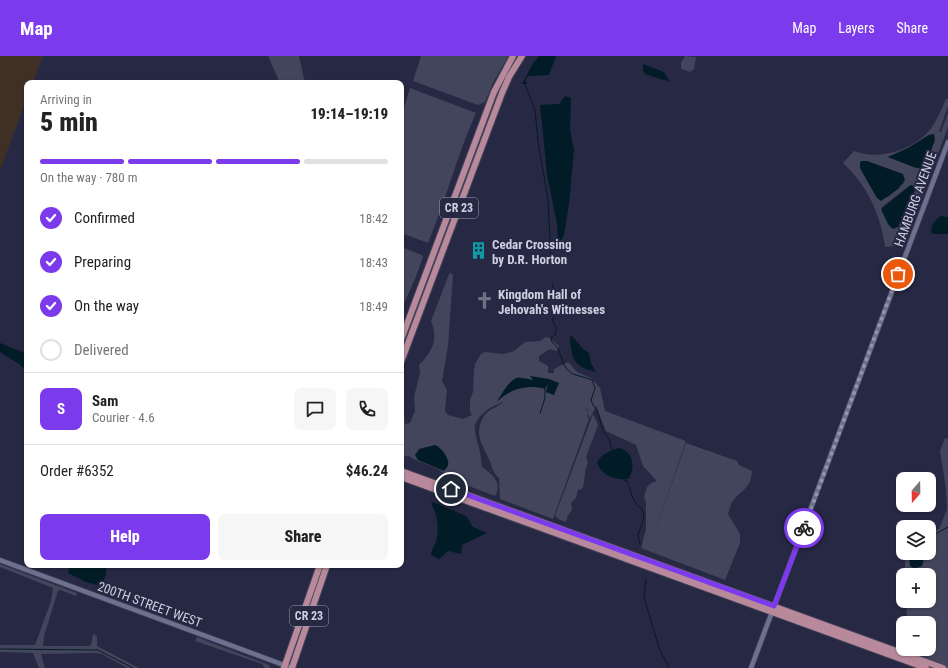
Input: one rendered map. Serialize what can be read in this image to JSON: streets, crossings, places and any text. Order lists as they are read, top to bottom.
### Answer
{
  "streets": {
    "main road": ["CR 23"],
    "street": ["HAMBURG AVENUE", "200TH STREET WEST"]
  },
  "crossings": [
    ["CR 23", "200TH STREET WEST"]
  ],
  "places": {
    "building": ["Cedar Crossing by D.R. Horton"],
    "church": ["Kingdom Hall of Jehovah's Witnesses"]
  },
  "north": "bottom",
  "page": {
    "header": "Map",
    "nav": ["Map", "Layers", "Share"],
    "heading": ["5 min", "Arriving in", "19:14–19:19"],
    "panel": [
      "Sam",
      "Courier · 4.6",
      "Order #6352",
      "$46.24"
    ],
    "bar": "On the way · 780 m",
    "list": [
      ["Confirmed", "18:42"],
      ["Preparing", "18:43"],
      ["On the way", "18:49"],
      "Delivered"
    ],
    "round": "S",
    "map_buttons": ["+", "−"],
    "buttons": ["Help", "Share"]
  }
}
